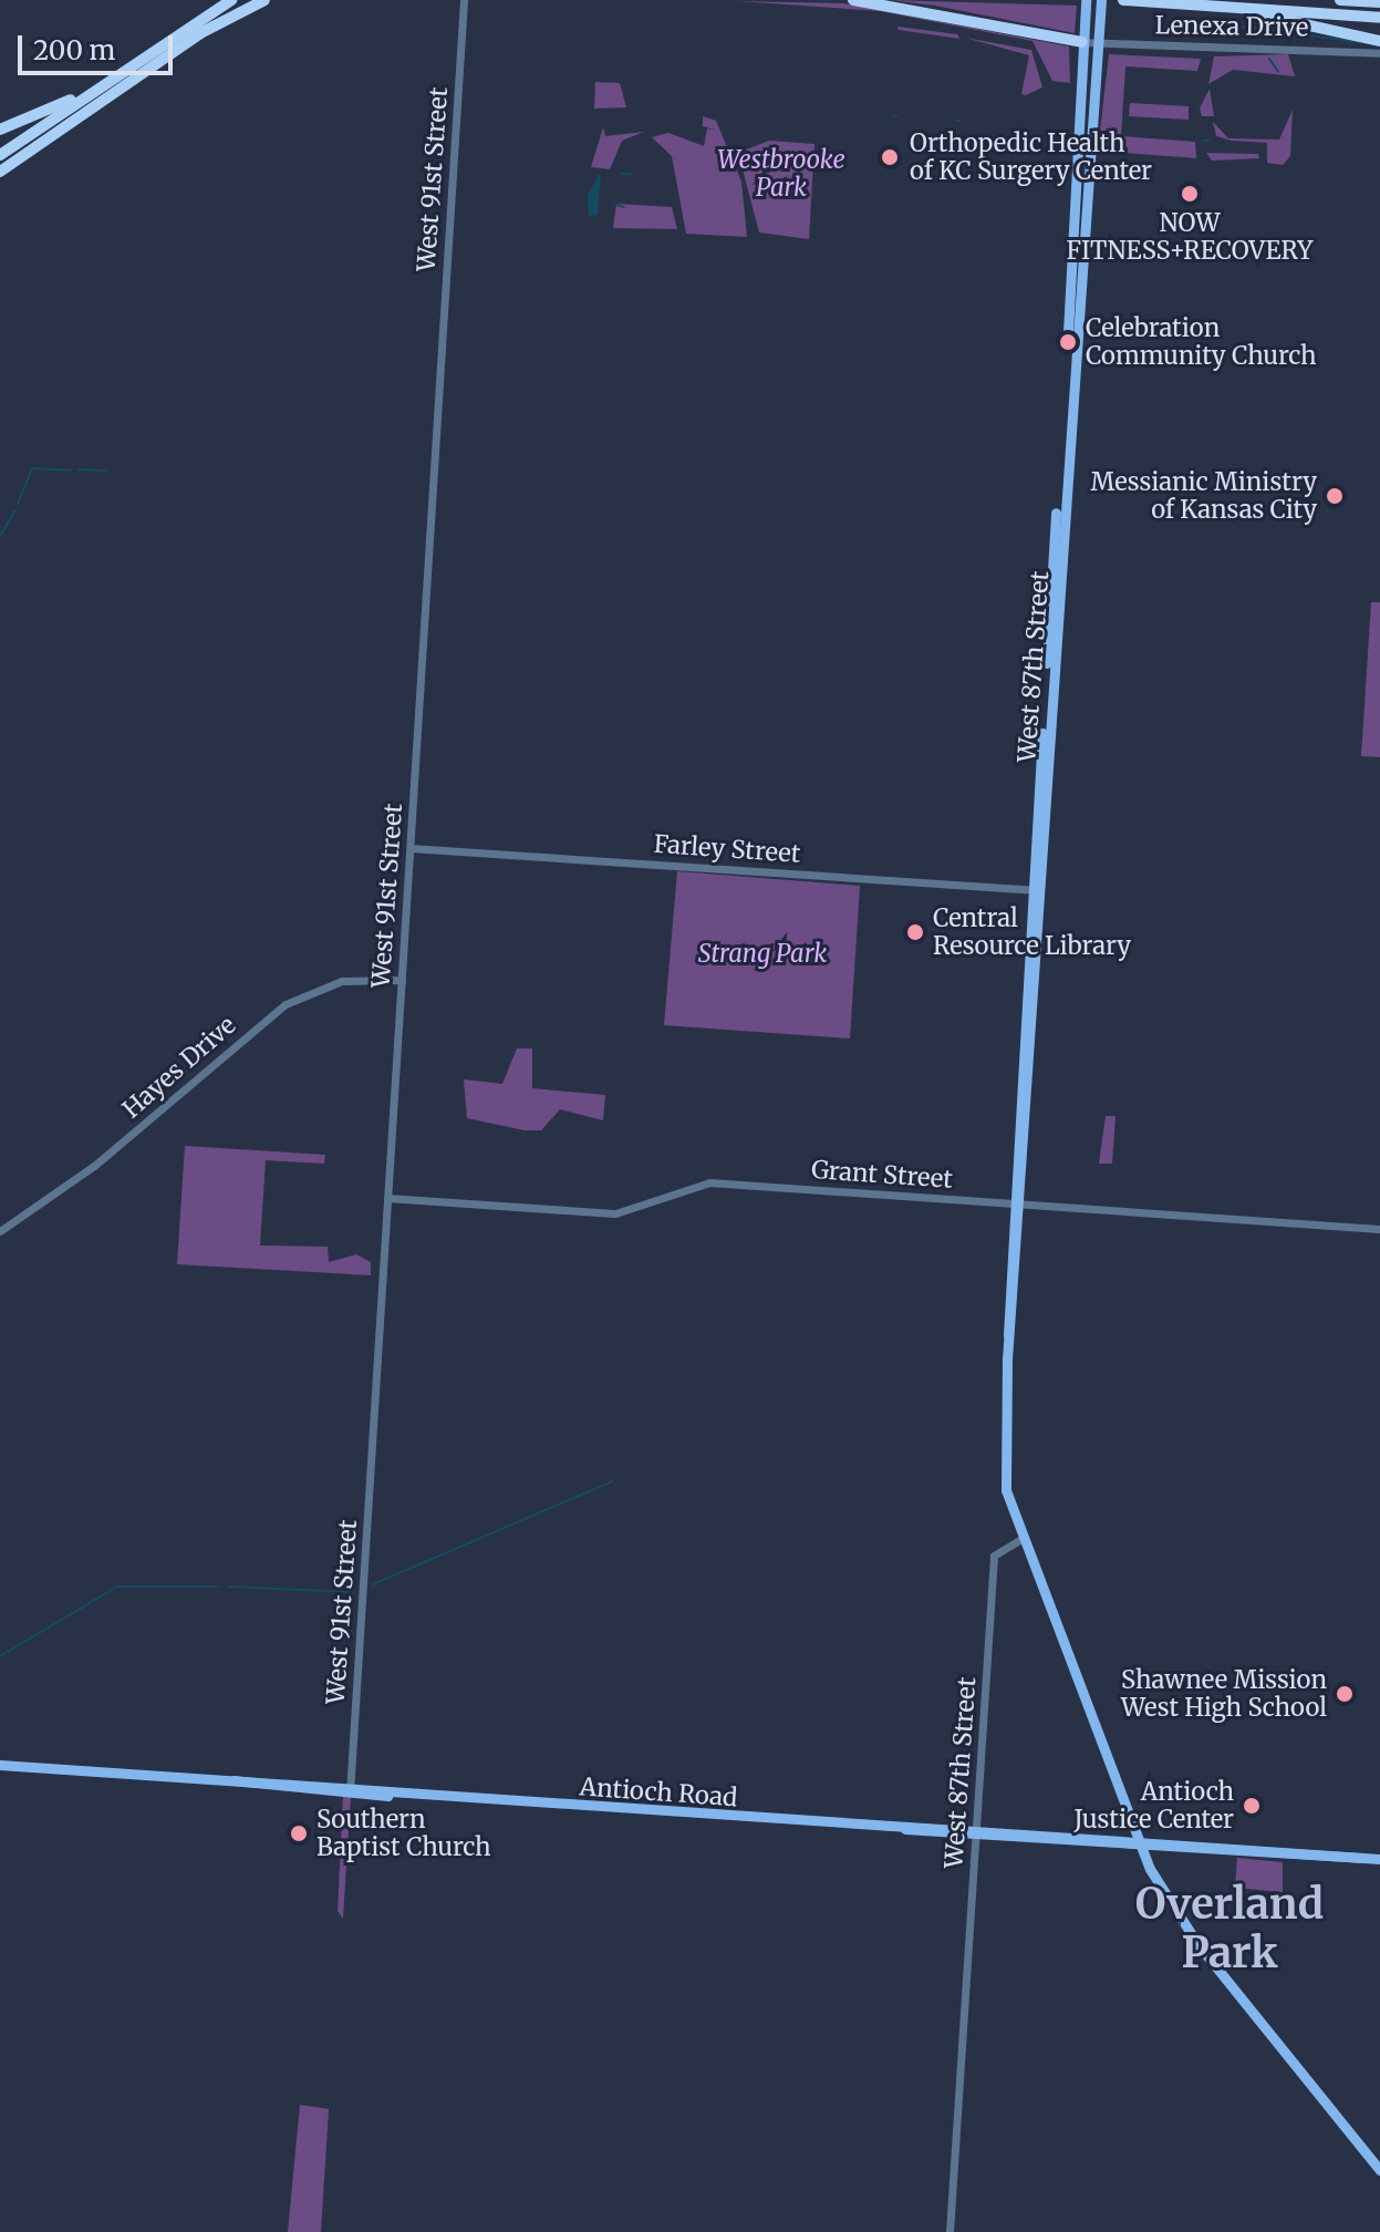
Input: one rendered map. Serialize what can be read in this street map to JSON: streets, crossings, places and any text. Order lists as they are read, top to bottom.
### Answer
{
  "streets": {
    "main road": ["West 87th Street", "Antioch Road"],
    "street": [
      "Lenexa Drive",
      "West 91st Street",
      "Farley Street",
      "Hayes Drive",
      "Grant Street"
    ]
  },
  "crossings": [
    ["Lenexa Drive", "West 87th Street"],
    ["West 91st Street", "Farley Street"],
    ["West 91st Street", "Hayes Drive"],
    ["West 91st Street", "Grant Street"],
    ["West 91st Street", "Antioch Road"],
    ["West 87th Street", "Farley Street"],
    ["West 87th Street", "Grant Street"],
    ["West 87th Street", "Antioch Road"]
  ],
  "districts": ["Overland Park"],
  "parks": ["Westbrooke Park", "Strang Park"],
  "places": [
    "Orthopedic Health of KC Surgery Center",
    "NOW FITNESS+RECOVERY",
    "Celebration Community Church",
    "Messianic Ministry of Kansas City",
    "Central Resource Library",
    "Shawnee Mission West High School",
    "Antioch Justice Center",
    "Southern Baptist Church"
  ],
  "scale_bar": "200 m"
}
